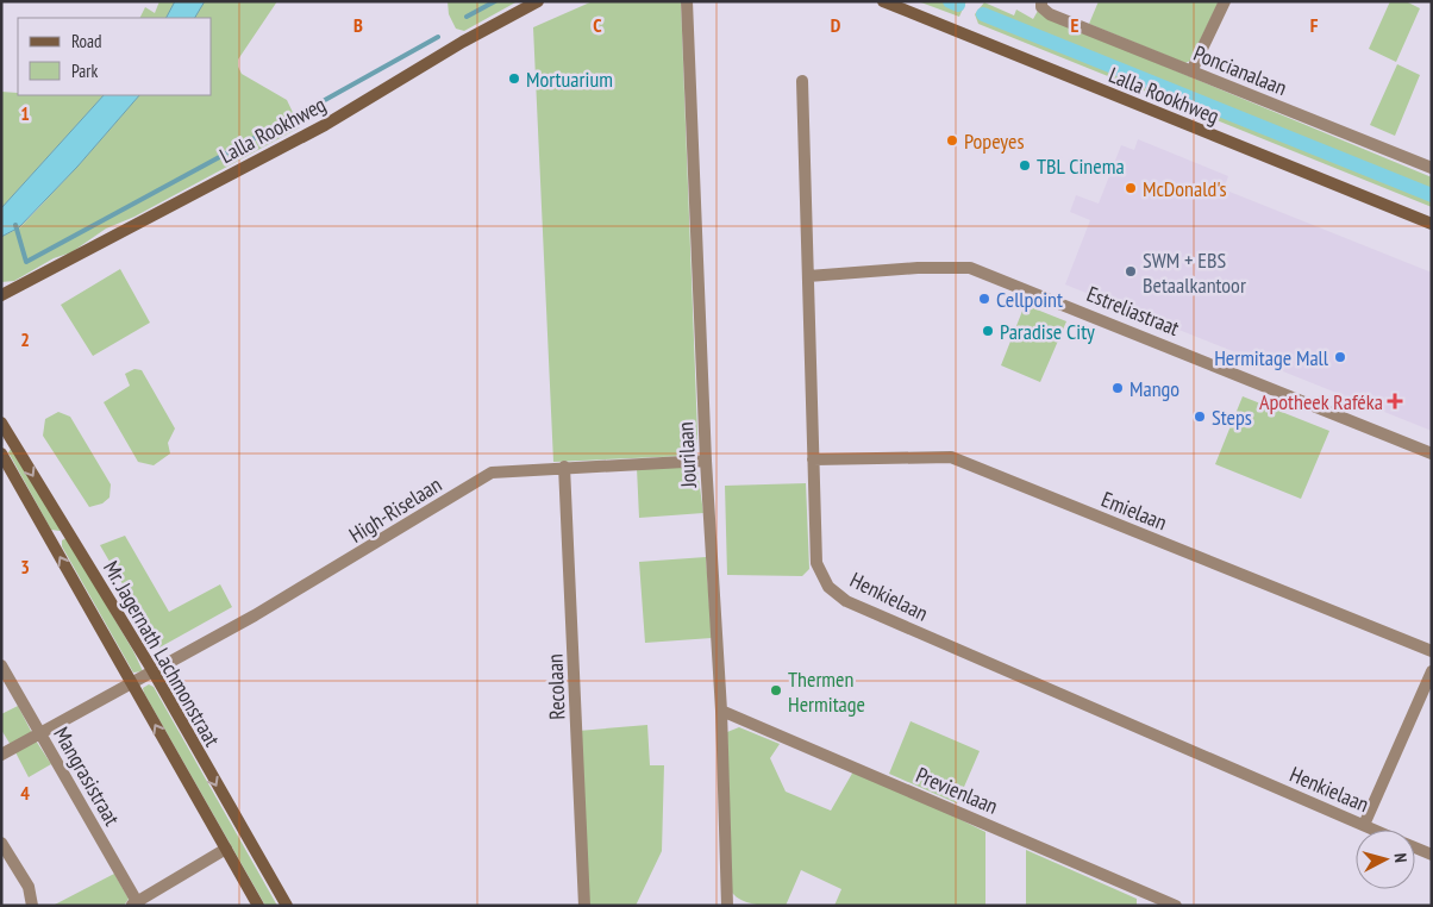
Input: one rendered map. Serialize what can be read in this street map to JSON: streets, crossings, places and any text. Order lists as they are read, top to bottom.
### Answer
{
  "streets": {
    "street": [
      "Poncianalaan",
      "Lalla Rookhweg",
      "Estreliastraat",
      "Jourilaan",
      "High-Riselaan",
      "Emielaan",
      "Henkielaan",
      "Mr. Jagernath Lachmonstraat",
      "Recolaan",
      "Mangrasistraat",
      "Previenlaan"
    ]
  },
  "crossings": [
    ["Estreliastraat", "Henkielaan"],
    ["Jourilaan", "High-Riselaan"],
    ["Jourilaan", "Previenlaan"],
    ["High-Riselaan", "Mr. Jagernath Lachmonstraat"],
    ["High-Riselaan", "Recolaan"],
    ["High-Riselaan", "Mangrasistraat"],
    ["Emielaan", "Henkielaan"]
  ],
  "places": {
    "other": [
      "Mortuarium",
      "Popeyes",
      "TBL Cinema",
      "McDonald's",
      "SWM + EBS Betaalkantoor",
      "Cellpoint",
      "Paradise City",
      "Hermitage Mall",
      "Mango",
      "Steps",
      "Thermen Hermitage"
    ],
    "health": ["Apotheek Raféka"]
  },
  "legend": ["Road", "Park"],
  "north": "right",
  "grid": {
    "columns": [
      "B",
      "C",
      "D",
      "E",
      "F"
    ],
    "rows": [
      "1",
      "2",
      "3",
      "4"
    ]
  }
}
